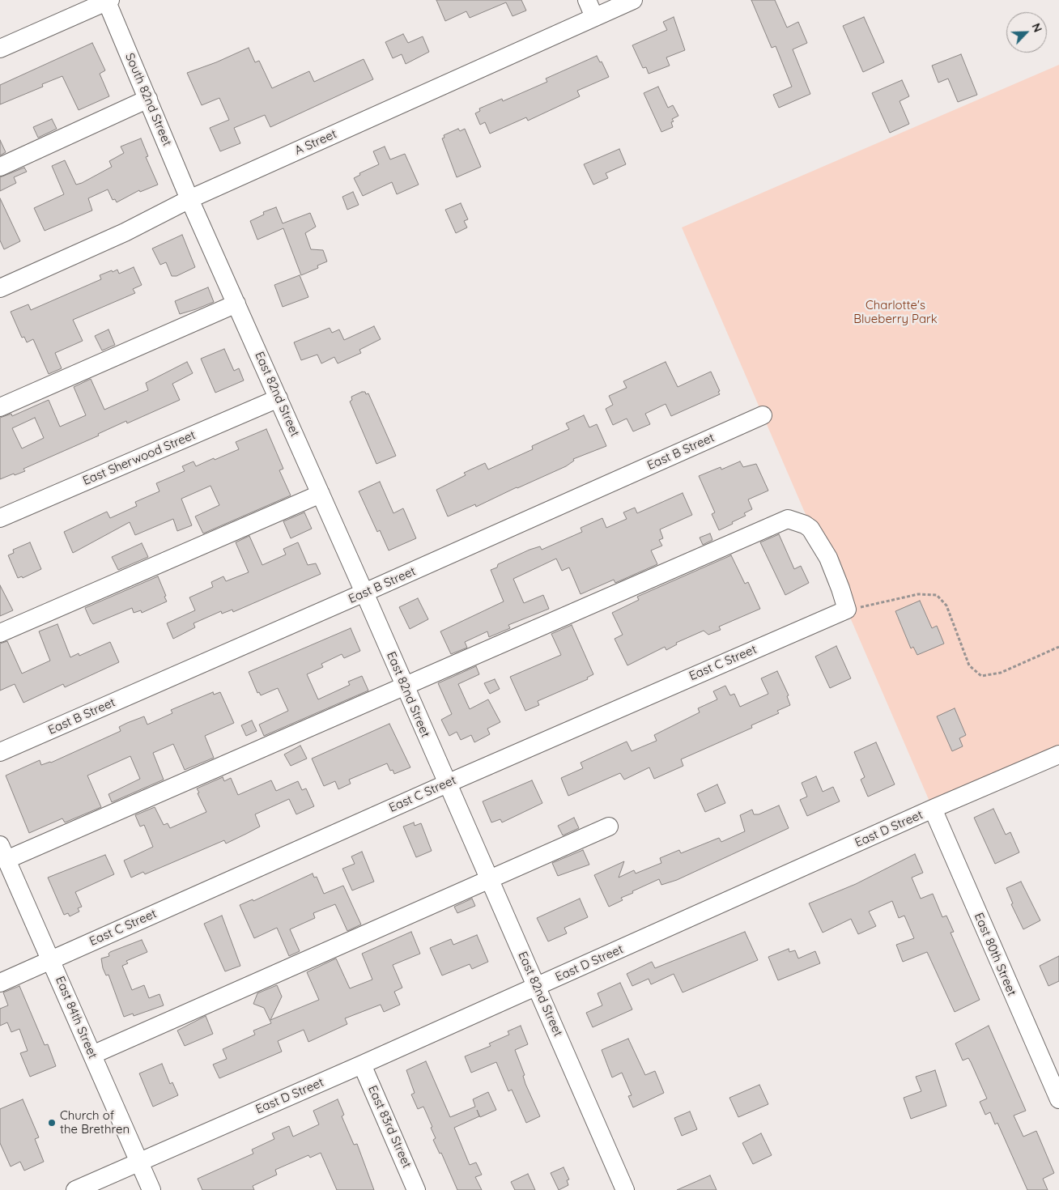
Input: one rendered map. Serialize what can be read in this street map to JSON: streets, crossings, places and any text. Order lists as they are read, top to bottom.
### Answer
{
  "streets": {
    "street": [
      "South 82nd Street",
      "A Street",
      "East 82nd Street",
      "East B Street",
      "East Sherwood Street",
      "East C Street",
      "East D Street",
      "East 80th Street",
      "East 84th Street",
      "East 83rd Street"
    ]
  },
  "crossings": [
    ["South 82nd Street", "A Street"],
    ["South 82nd Street", "East 82nd Street"],
    ["A Street", "East 82nd Street"],
    ["East 82nd Street", "East B Street"],
    ["East 82nd Street", "East Sherwood Street"],
    ["East 82nd Street", "East C Street"],
    ["East 82nd Street", "East D Street"],
    ["East C Street", "East 84th Street"],
    ["East D Street", "East 80th Street"],
    ["East D Street", "East 84th Street"],
    ["East D Street", "East 83rd Street"]
  ],
  "parks": ["Charlotte's Blueberry Park"],
  "places": ["Church of the Brethren"],
  "north": "top right"
}
